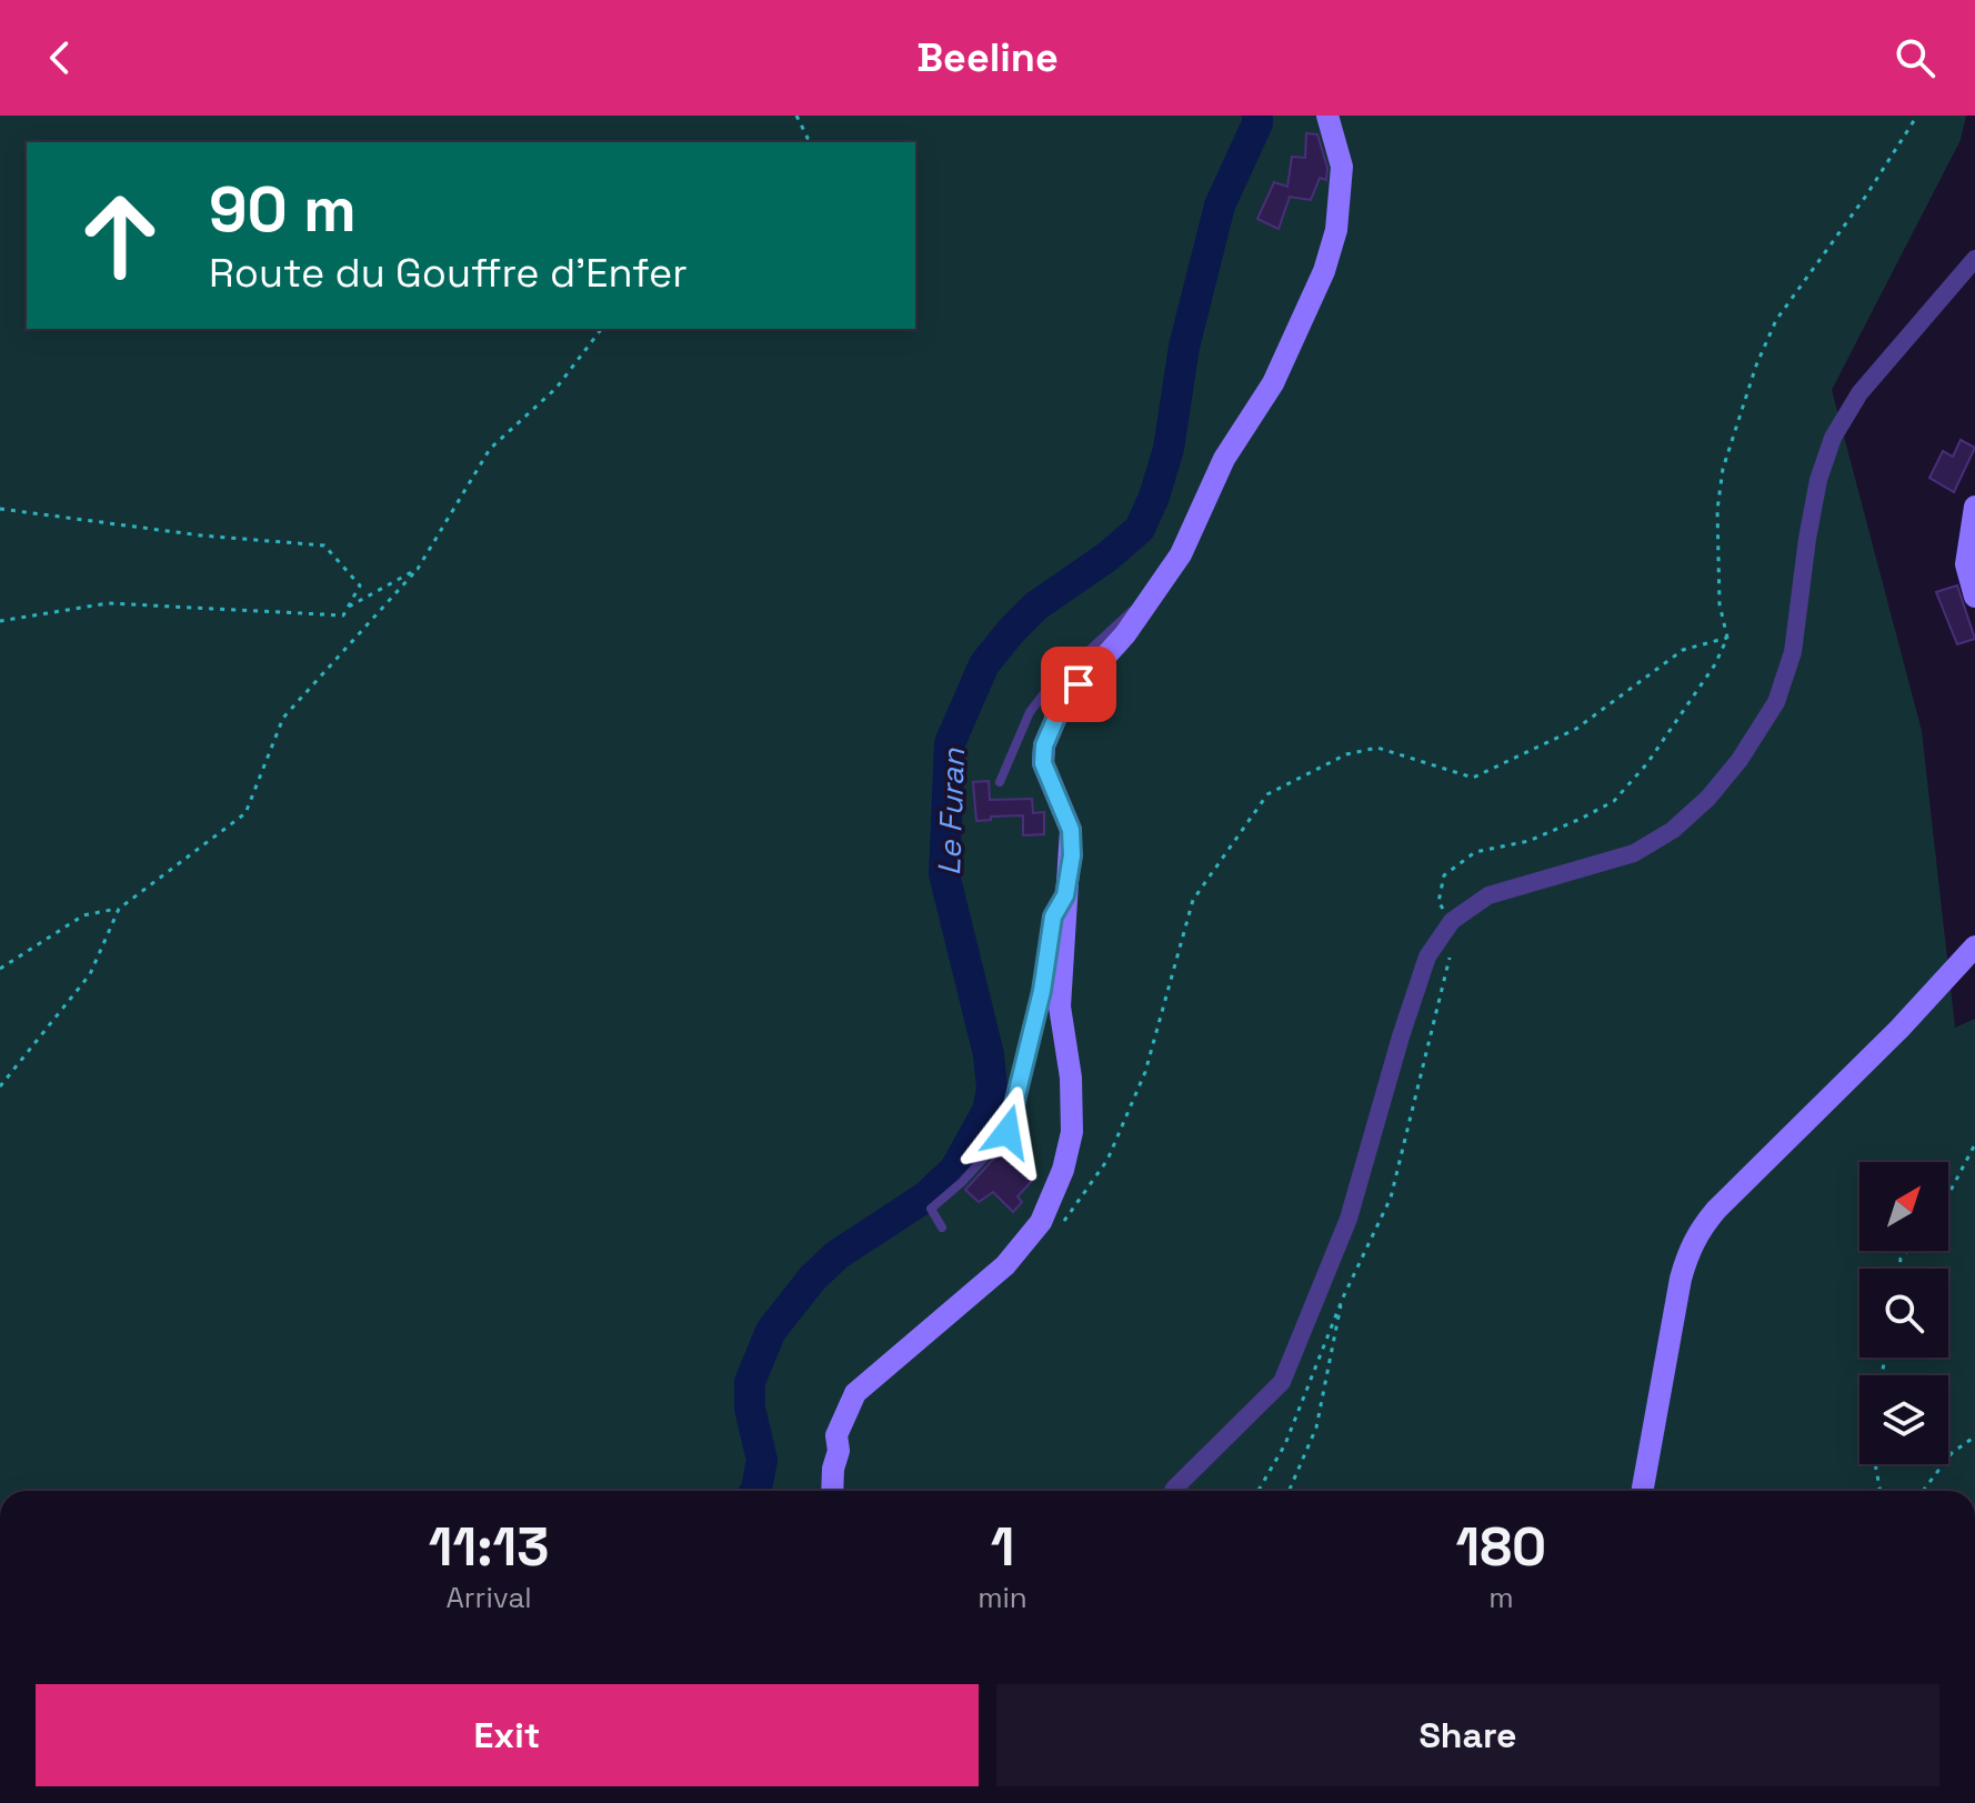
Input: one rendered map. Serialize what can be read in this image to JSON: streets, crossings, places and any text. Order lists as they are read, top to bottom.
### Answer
{
  "water": ["Le Furan"],
  "north": "top right",
  "page": {
    "header": "Beeline",
    "turn": ["90 m", "Route du Gouffre d'Enfer"],
    "eta": [
      "11:13",
      "Arrival",
      "1",
      "min",
      "180",
      "m"
    ],
    "buttons": ["Exit", "Share"]
  }
}
